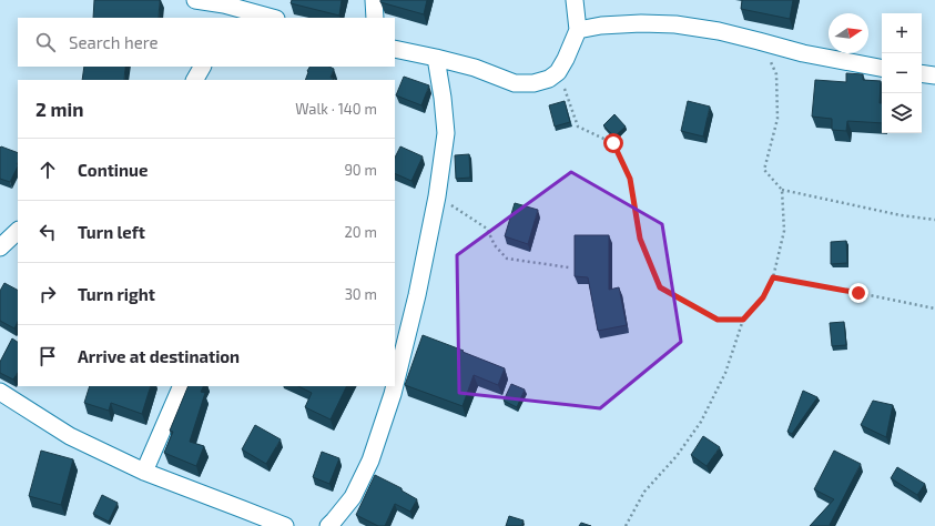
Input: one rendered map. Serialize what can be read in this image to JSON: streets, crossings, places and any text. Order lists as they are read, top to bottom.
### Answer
{
  "north": "right",
  "page": {
    "map_buttons": ["+", "−"],
    "search": "Search here",
    "heading": ["2 min", "Walk · 140 m"],
    "list": [
      ["Continue", "90 m"],
      ["Turn left", "20 m"],
      ["Turn right", "30 m"],
      "Arrive at destination"
    ]
  }
}
